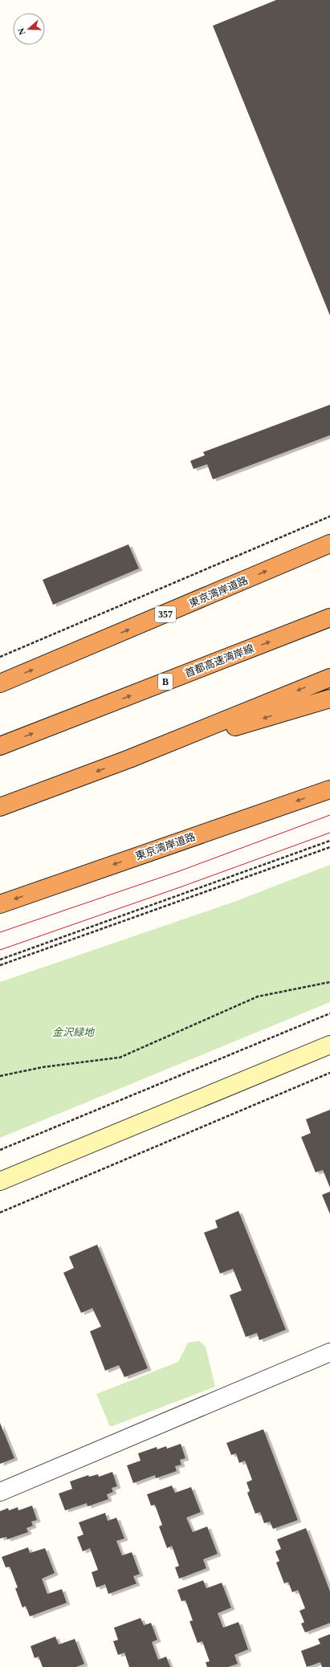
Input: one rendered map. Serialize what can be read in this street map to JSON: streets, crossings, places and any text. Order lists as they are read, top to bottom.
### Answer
{
  "streets": {
    "highway": [
      "東京湾岸道路",
      "357",
      "首都高速湾岸線",
      "B"
    ]
  },
  "parks": ["金沢緑地"],
  "north": "left"
}
